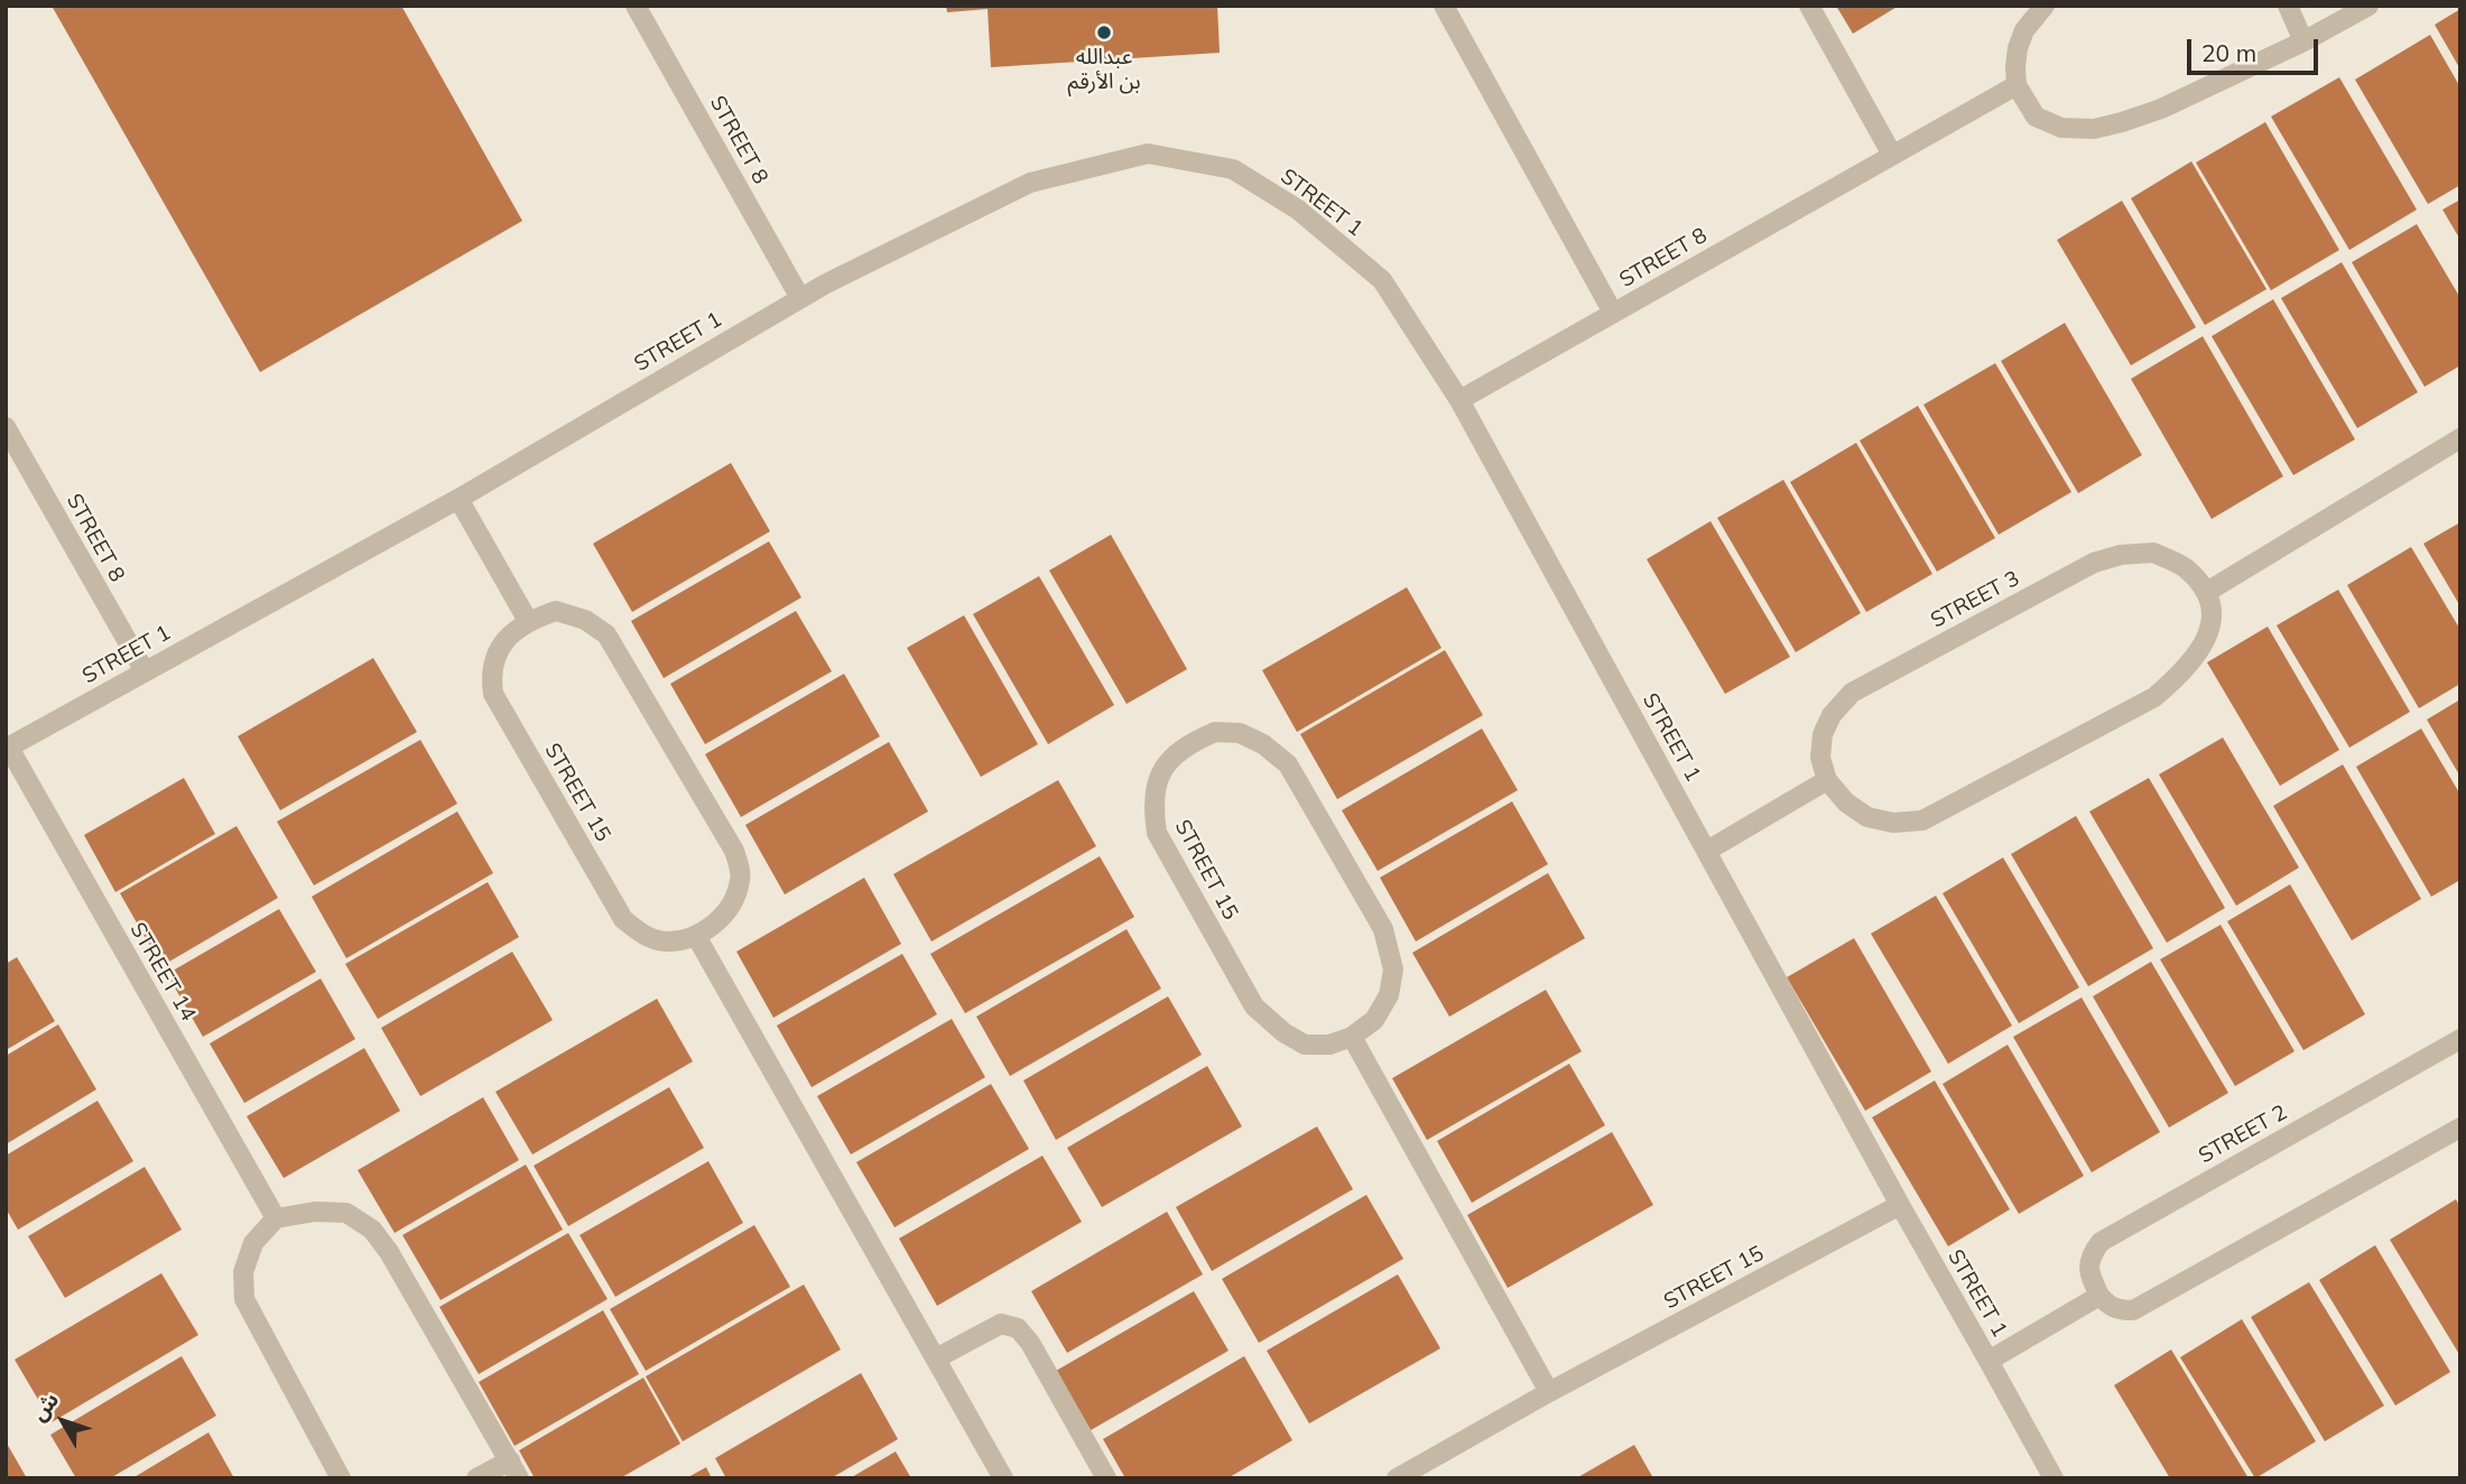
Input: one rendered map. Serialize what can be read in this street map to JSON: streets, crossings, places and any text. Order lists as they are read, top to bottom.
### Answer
{
  "streets": {
    "street": [
      "STREET 8",
      "STREET 1",
      "STREET 3",
      "STREET 15",
      "STREET 14",
      "STREET 2"
    ]
  },
  "crossings": [
    ["STREET 8", "STREET 1"],
    ["STREET 1", "STREET 15"],
    ["STREET 1", "STREET 14"]
  ],
  "places": ["عبدالله بن الأرقم"],
  "scale_bar": "20 m",
  "north": "top left"
}
